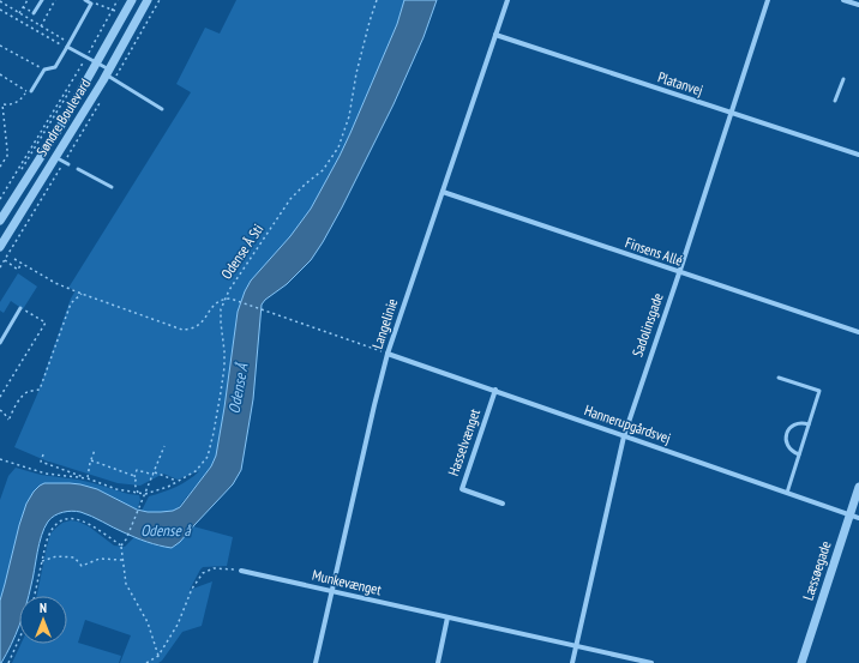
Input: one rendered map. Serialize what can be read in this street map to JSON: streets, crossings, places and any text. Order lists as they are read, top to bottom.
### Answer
{
  "streets": {
    "street": [
      "Platanvej",
      "Søndre Boulevard",
      "Finsens Allé",
      "Langelinie",
      "Sadolinsgade",
      "Hannerupgårdsvej",
      "Hasselvænget",
      "Læssøegade",
      "Munkevænget"
    ],
    "path": ["Odense Å Sti"]
  },
  "crossings": [
    ["Platanvej", "Langelinie"],
    ["Platanvej", "Sadolinsgade"],
    ["Finsens Allé", "Langelinie"],
    ["Finsens Allé", "Sadolinsgade"],
    ["Langelinie", "Hannerupgårdsvej"],
    ["Langelinie", "Munkevænget"],
    ["Sadolinsgade", "Hannerupgårdsvej"],
    ["Sadolinsgade", "Munkevænget"],
    ["Hannerupgårdsvej", "Hasselvænget"],
    ["Hannerupgårdsvej", "Læssøegade"]
  ],
  "water": ["Odense Å", "Odense å"],
  "north": "top"
}
